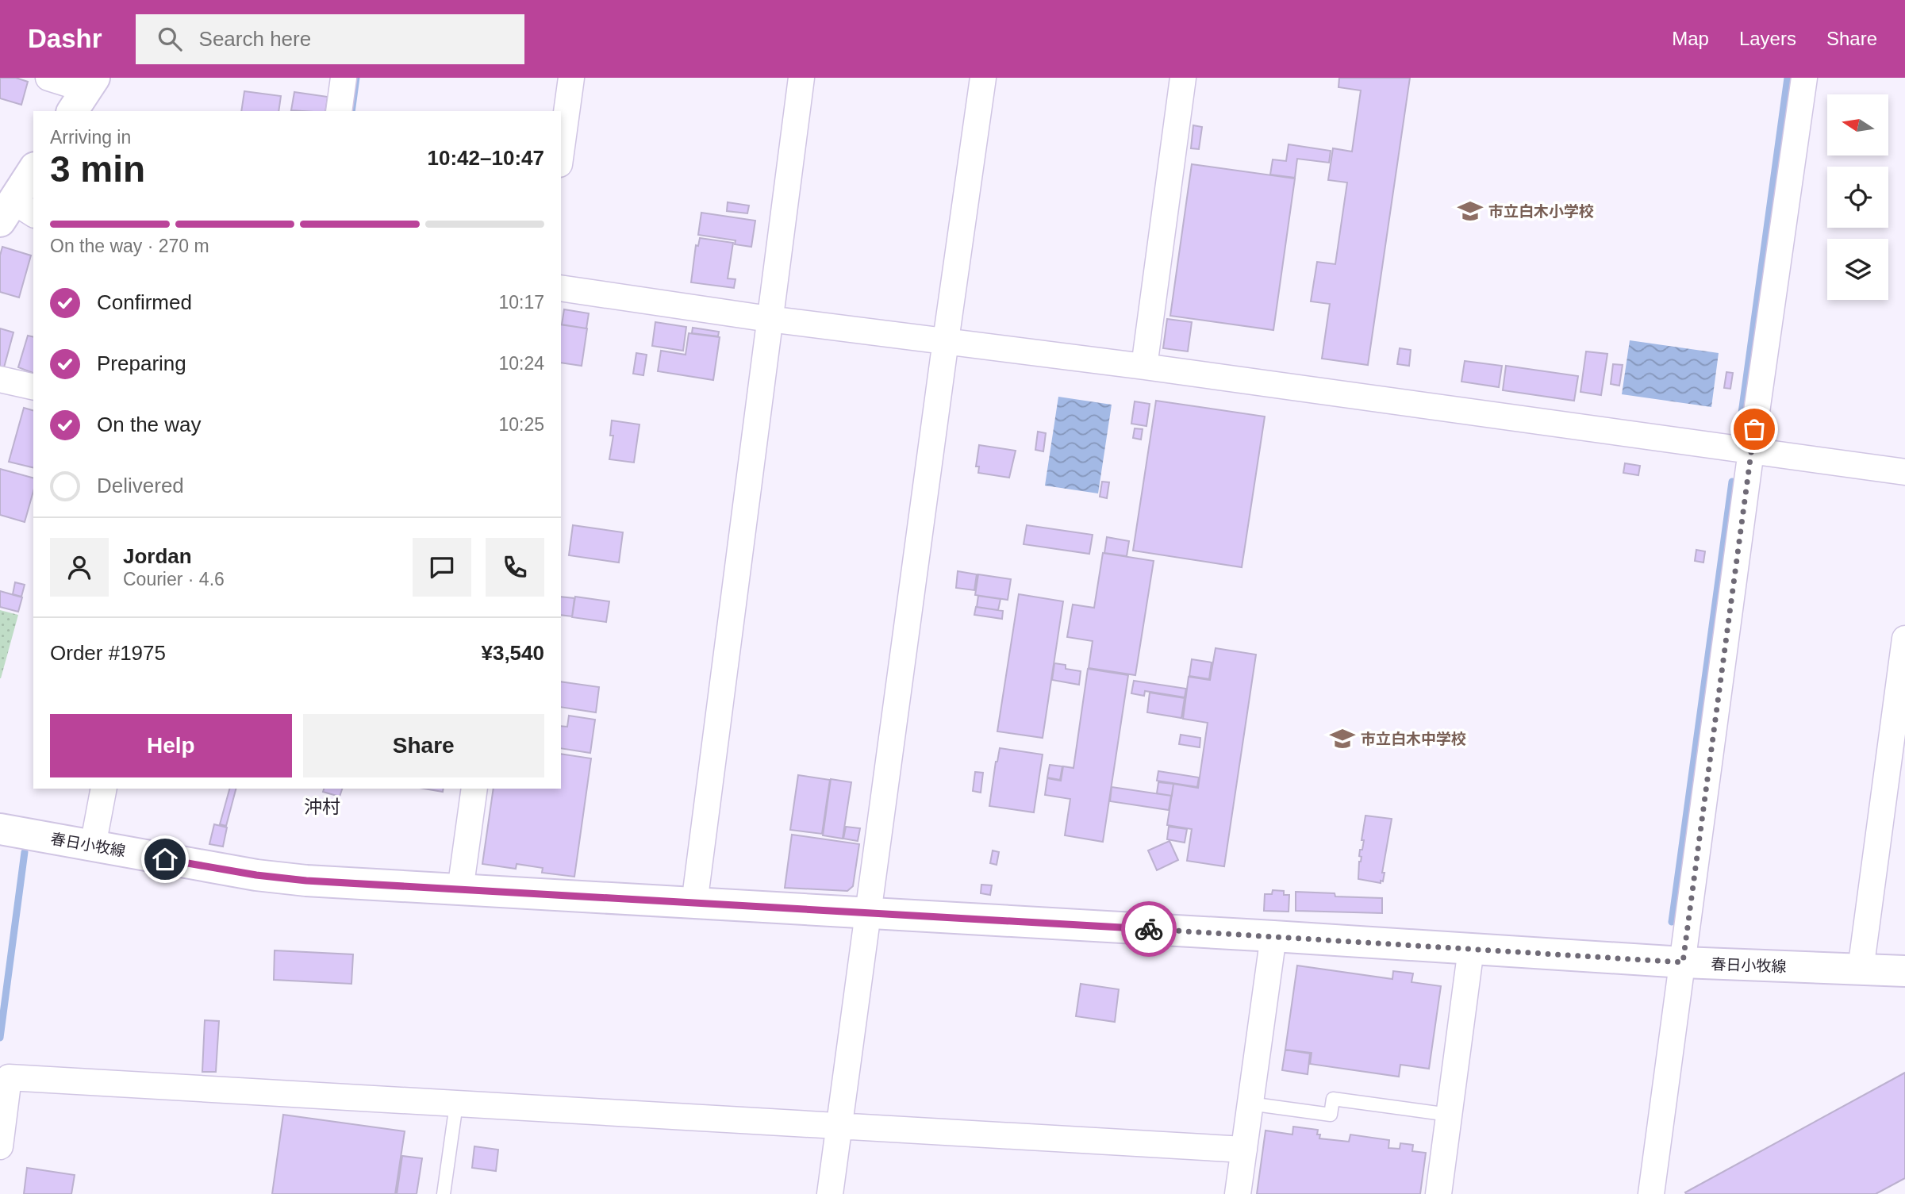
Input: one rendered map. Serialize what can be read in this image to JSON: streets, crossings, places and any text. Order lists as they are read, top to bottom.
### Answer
{
  "streets": {
    "main road": ["春日小牧線"]
  },
  "districts": ["沖村"],
  "places": {
    "school or university": ["市立白木小学校", "市立白木中学校"]
  },
  "north": "left",
  "page": {
    "header": "Dashr",
    "search": "Search here",
    "nav": ["Map", "Layers", "Share"],
    "heading": ["3 min", "Arriving in", "10:42–10:47"],
    "panel": [
      "Jordan",
      "Courier · 4.6",
      "Order #1975",
      "¥3,540"
    ],
    "bar": "On the way · 270 m",
    "list": [
      ["Confirmed", "10:17"],
      ["Preparing", "10:24"],
      ["On the way", "10:25"],
      "Delivered"
    ],
    "buttons": ["Help", "Share"]
  }
}
